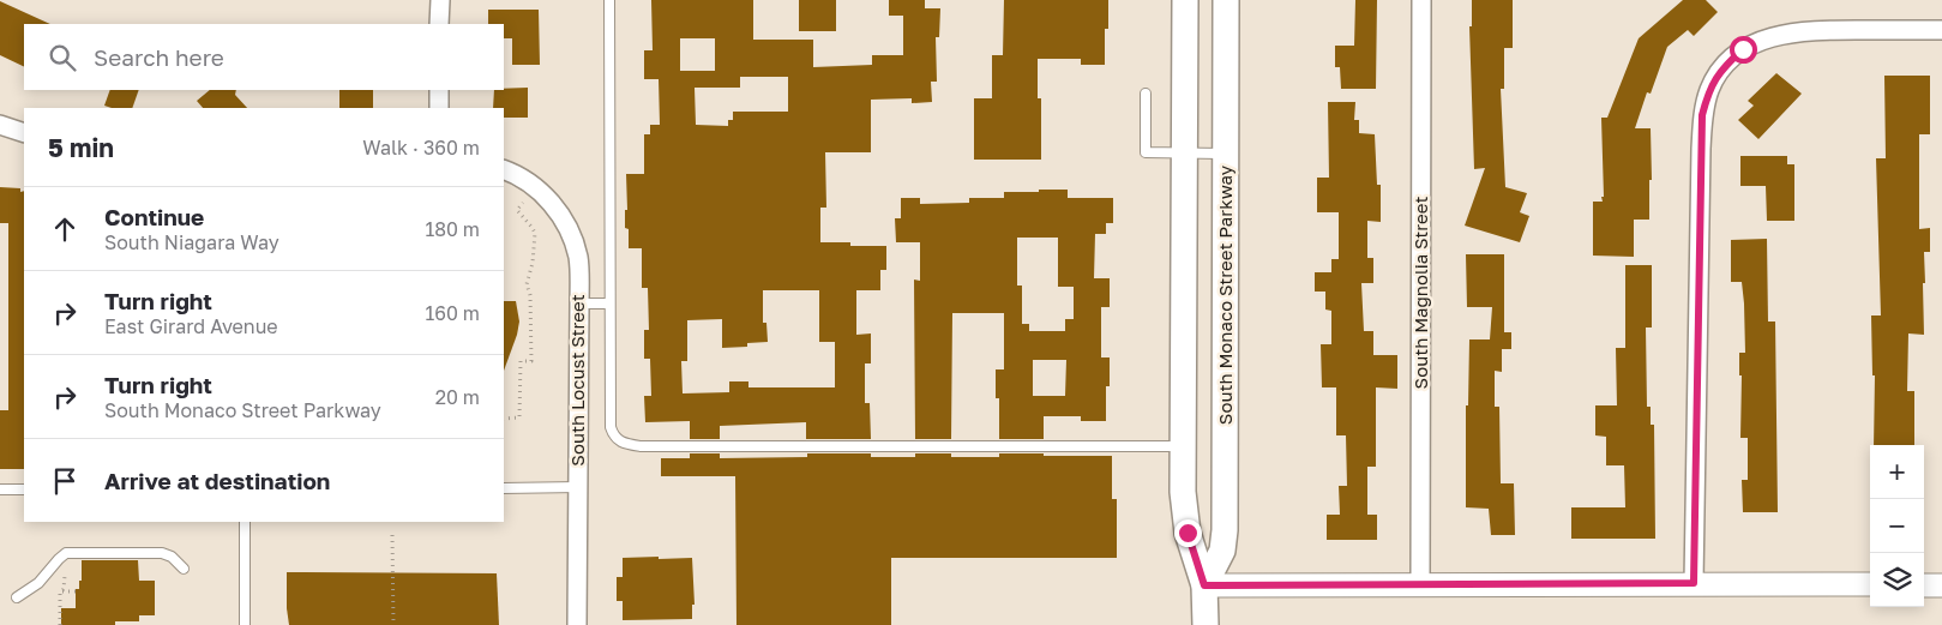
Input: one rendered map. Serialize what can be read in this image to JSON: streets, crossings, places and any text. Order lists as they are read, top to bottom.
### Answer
{
  "streets": {
    "main road": ["South Monaco Street Parkway"],
    "street": ["South Magnolia Street", "South Locust Street"]
  },
  "page": {
    "search": "Search here",
    "heading": ["5 min", "Walk · 360 m"],
    "list": [
      ["Continue", "South Niagara Way", "180 m"],
      ["Turn right", "East Girard Avenue", "160 m"],
      ["Turn right", "South Monaco Street Parkway", "20 m"],
      "Arrive at destination"
    ],
    "map_buttons": ["+", "−"]
  }
}
